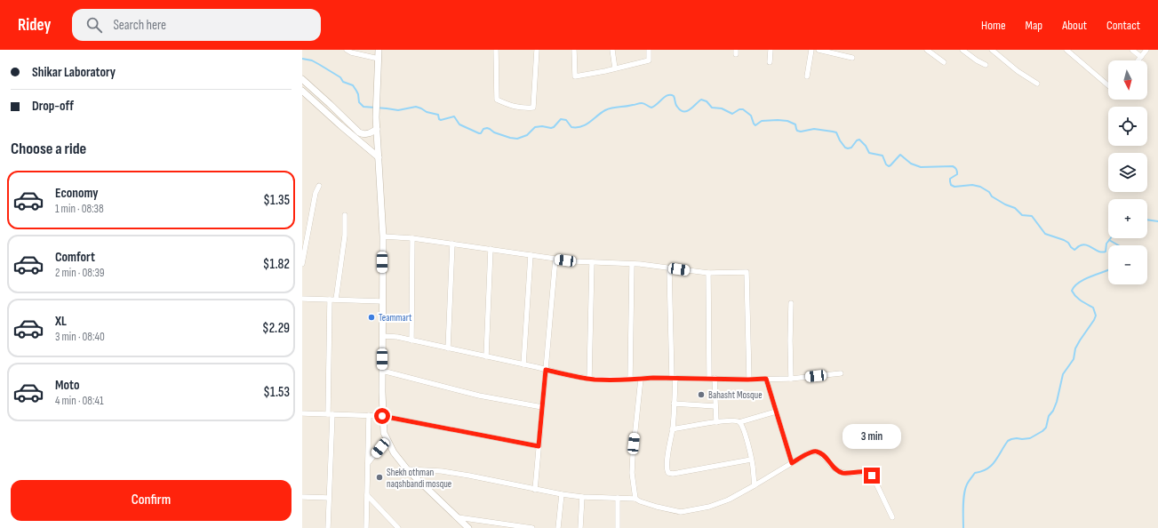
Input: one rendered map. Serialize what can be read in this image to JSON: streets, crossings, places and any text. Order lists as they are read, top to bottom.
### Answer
{
  "places": ["Teammart", "Bahasht Mosque", "Shekh othman naqshbandi mosque"],
  "north": "bottom",
  "page": {
    "header": "Ridey",
    "search": "Search here",
    "nav": [
      "Home",
      "Map",
      "About",
      "Contact"
    ],
    "banner": ["Shikar Laboratory", "Drop-off"],
    "map_buttons": ["+", "−"],
    "heading": "Choose a ride",
    "list": [
      {
        "name": "Economy",
        "note": "1 min · 08:38",
        "value": "$1.35"
      },
      {
        "name": "Comfort",
        "note": "2 min · 08:39",
        "value": "$1.82"
      },
      {
        "name": "XL",
        "note": "3 min · 08:40",
        "value": "$2.29"
      },
      {
        "name": "Moto",
        "note": "4 min · 08:41",
        "value": "$1.53"
      }
    ],
    "bubble": "3 min",
    "buttons": "Confirm"
  }
}
